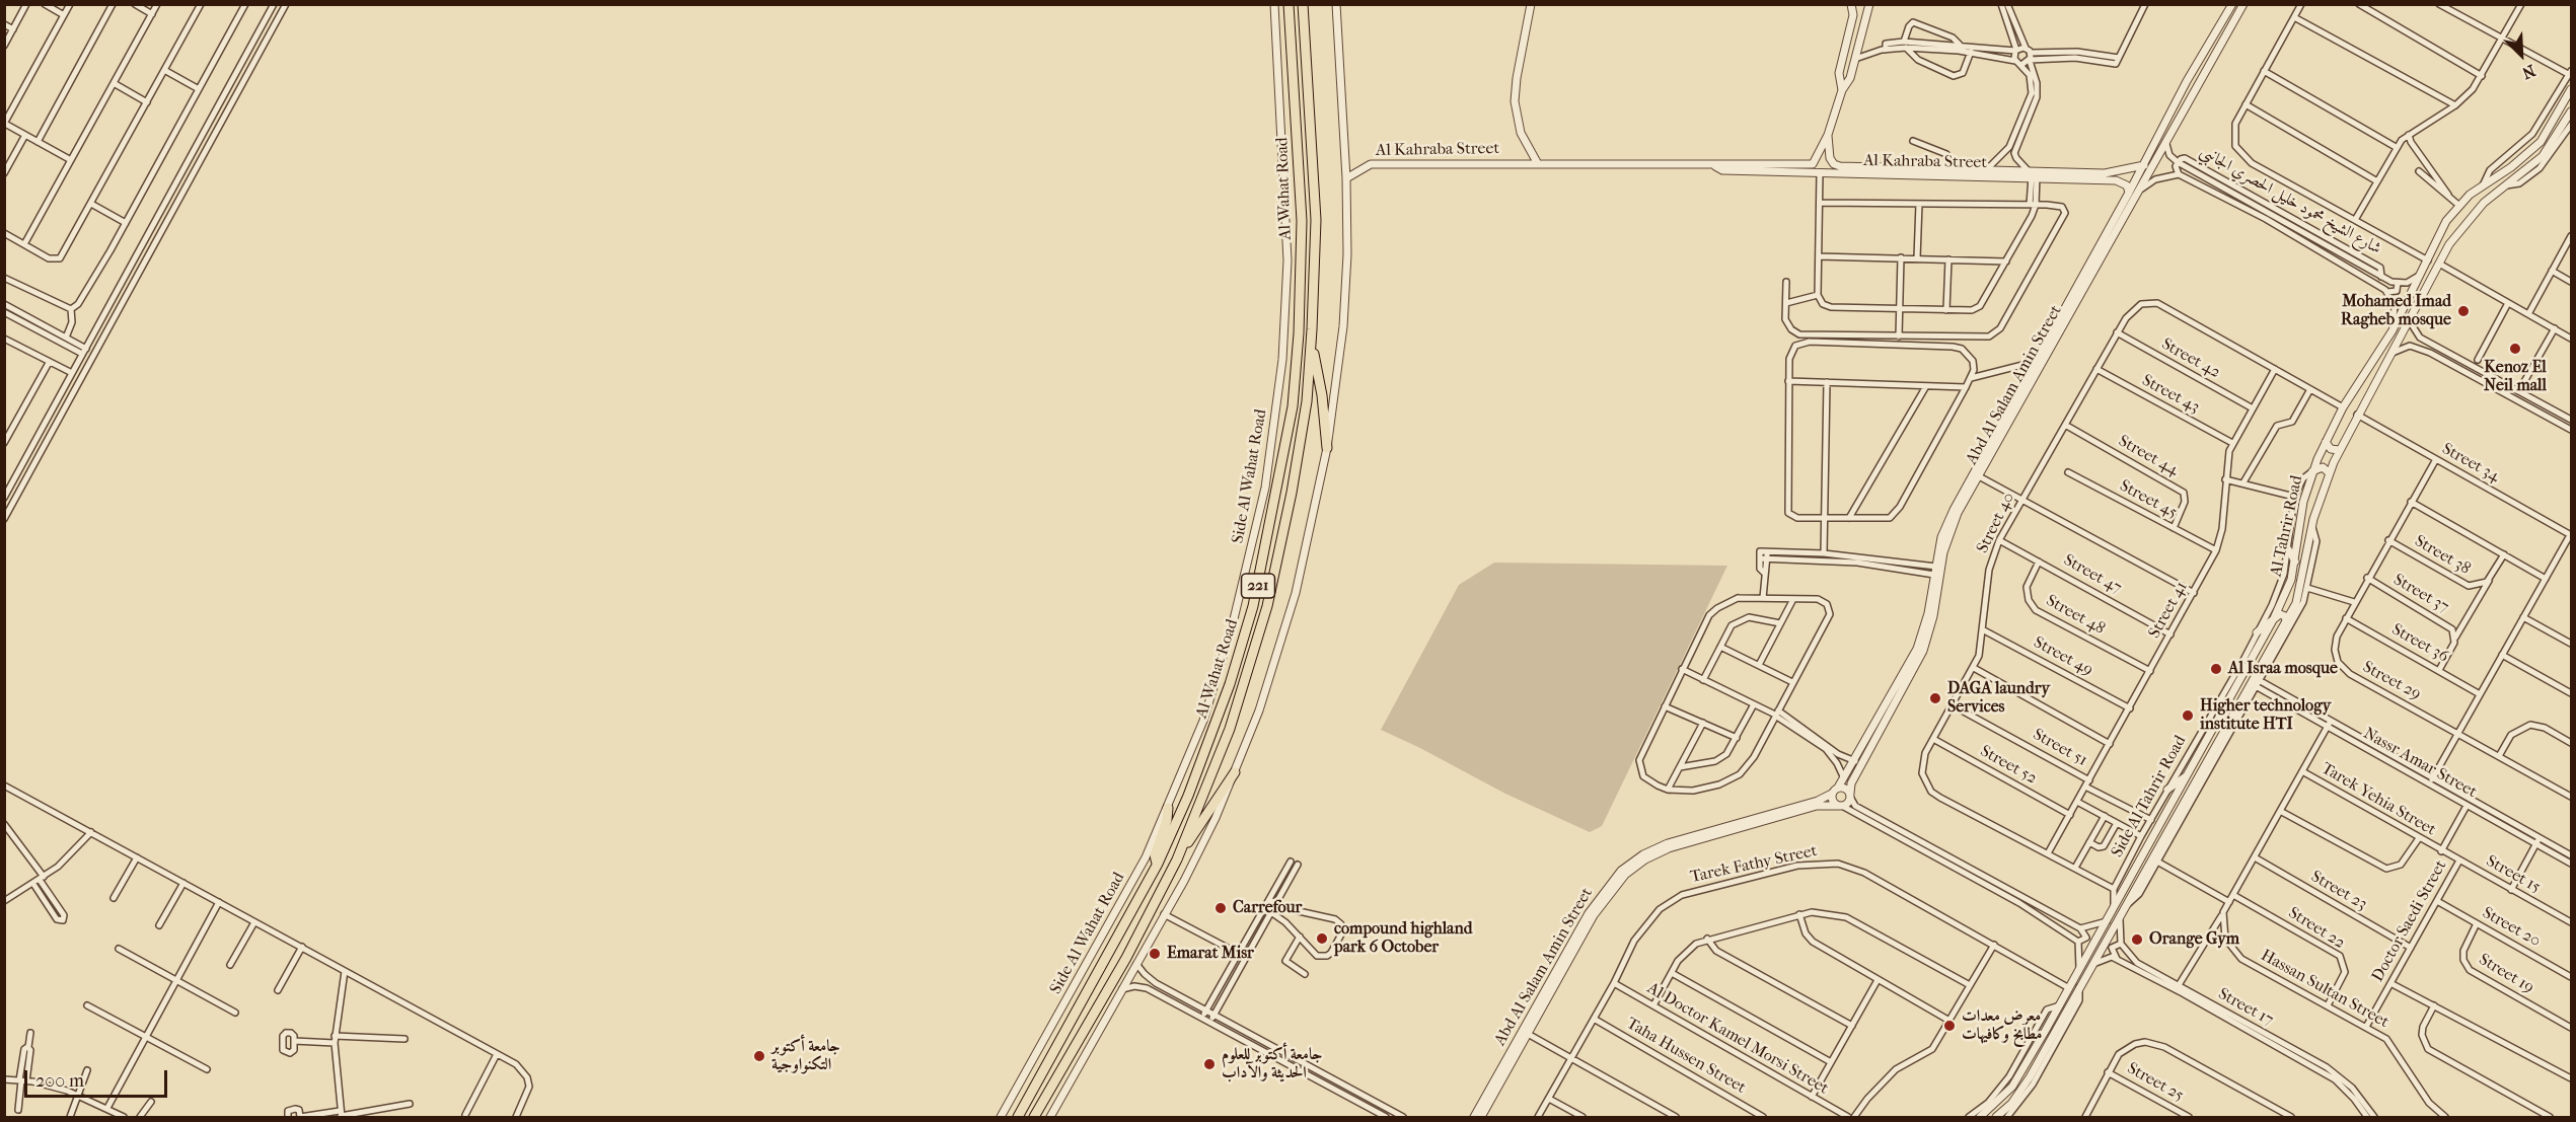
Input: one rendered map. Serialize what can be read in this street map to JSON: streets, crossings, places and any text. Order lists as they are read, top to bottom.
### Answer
{
  "streets": {
    "highway": ["Al Wahat Road", "221"],
    "street": [
      "Al Kahraba Street",
      "Street 42",
      "Abd Al Salam Amin Street",
      "Street 43",
      "Street 44",
      "Street 34",
      "Side Al Wahat Road",
      "Street 45",
      "Street 40",
      "Al Tahrir Road",
      "Street 38",
      "Street 47",
      "Street 37",
      "Street 41",
      "Street 48",
      "Street 36",
      "Street 49",
      "Street 29",
      "Street 51",
      "Nassr Amar Street",
      "Street 52",
      "Side Al Tahrir Road",
      "Tarek Yehia Street",
      "Tarek Fathy Street",
      "Street 15",
      "Street 23",
      "Doctor Saedi Street",
      "Street 20",
      "Street 22",
      "Street 19",
      "Hassan Sultan Street",
      "Street 17",
      "Al Doctor Kamel Morsi Street",
      "Taha Hussen Street",
      "Street 25"
    ]
  },
  "crossings": [
    ["Al Kahraba Street", "Abd Al Salam Amin Street"],
    ["Street 42", "Street 40"],
    ["Street 42", "Street 41"],
    ["Street 43", "Street 40"],
    ["Street 43", "Street 41"],
    ["Street 44", "Street 45"],
    ["Street 44", "Street 40"],
    ["Street 34", "Al Tahrir Road"],
    ["Street 34", "Street 29"],
    ["Street 45", "Street 41"],
    ["Street 40", "Al Tahrir Road"],
    ["Street 40", "Street 47"],
    ["Street 40", "Street 41"],
    ["Street 40", "Street 49"],
    ["Street 40", "Street 51"],
    ["Street 40", "Street 52"],
    ["Street 40", "Side Al Tahrir Road"],
    ["Al Tahrir Road", "Side Al Tahrir Road"],
    ["Al Tahrir Road", "Tarek Fathy Street"],
    ["Street 38", "Street 29"],
    ["Street 47", "Street 41"],
    ["Street 47", "Street 48"],
    ["Street 37", "Street 36"],
    ["Street 37", "Street 29"],
    ["Street 41", "Street 48"],
    ["Street 41", "Street 49"],
    ["Street 41", "Street 51"],
    ["Street 41", "Street 52"],
    ["Street 36", "Street 29"],
    ["Tarek Yehia Street", "Street 15"],
    ["Tarek Fathy Street", "Al Doctor Kamel Morsi Street"],
    ["Tarek Fathy Street", "Taha Hussen Street"],
    ["Street 15", "Doctor Saedi Street"],
    ["Street 23", "Doctor Saedi Street"],
    ["Doctor Saedi Street", "Street 20"],
    ["Doctor Saedi Street", "Hassan Sultan Street"],
    ["Street 20", "Street 19"],
    ["Street 22", "Hassan Sultan Street"]
  ],
  "places": [
    "Mohamed Imad Ragheb mosque",
    "Kenoz El Neil mall",
    "Al Israa mosque",
    "DAGA laundry Services",
    "Higher technology institute HTI",
    "Carrefour",
    "compound highland park 6 October",
    "Orange Gym",
    "Emarat Misr",
    "معرض معدات مطابخ وكافيهات",
    "جامعة أكتوبر التكنواوجية",
    "جامعة أكتوبر للعلوم الحديثة والآداب"
  ],
  "scale_bar": "200 m",
  "north": "bottom right"
}
